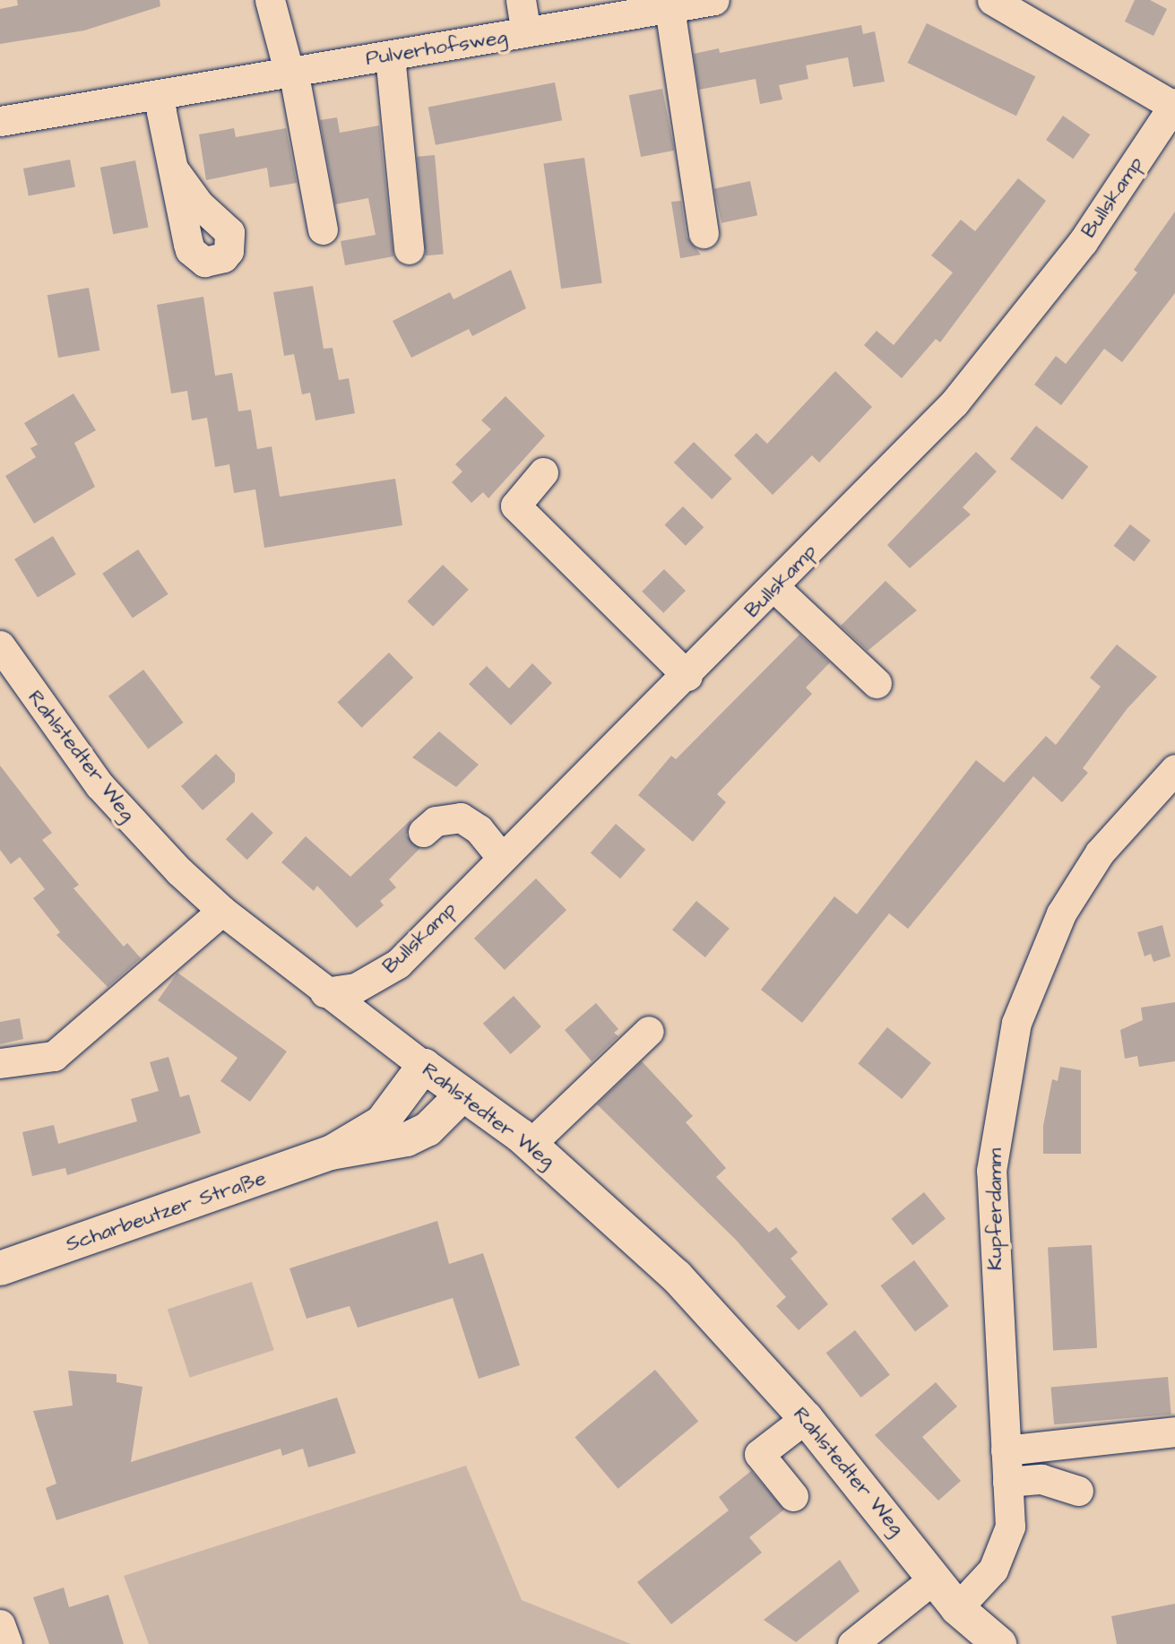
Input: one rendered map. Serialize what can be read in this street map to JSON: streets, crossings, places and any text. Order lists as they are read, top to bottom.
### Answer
{
  "streets": {
    "main road": ["Rahlstedter Weg", "Scharbeutzer Straße"],
    "street": ["Pulverhofsweg", "Bullskamp", "Kupferdamm"]
  },
  "crossings": [
    ["Bullskamp", "Rahlstedter Weg"],
    ["Rahlstedter Weg", "Kupferdamm"],
    ["Rahlstedter Weg", "Scharbeutzer Straße"]
  ]
}
